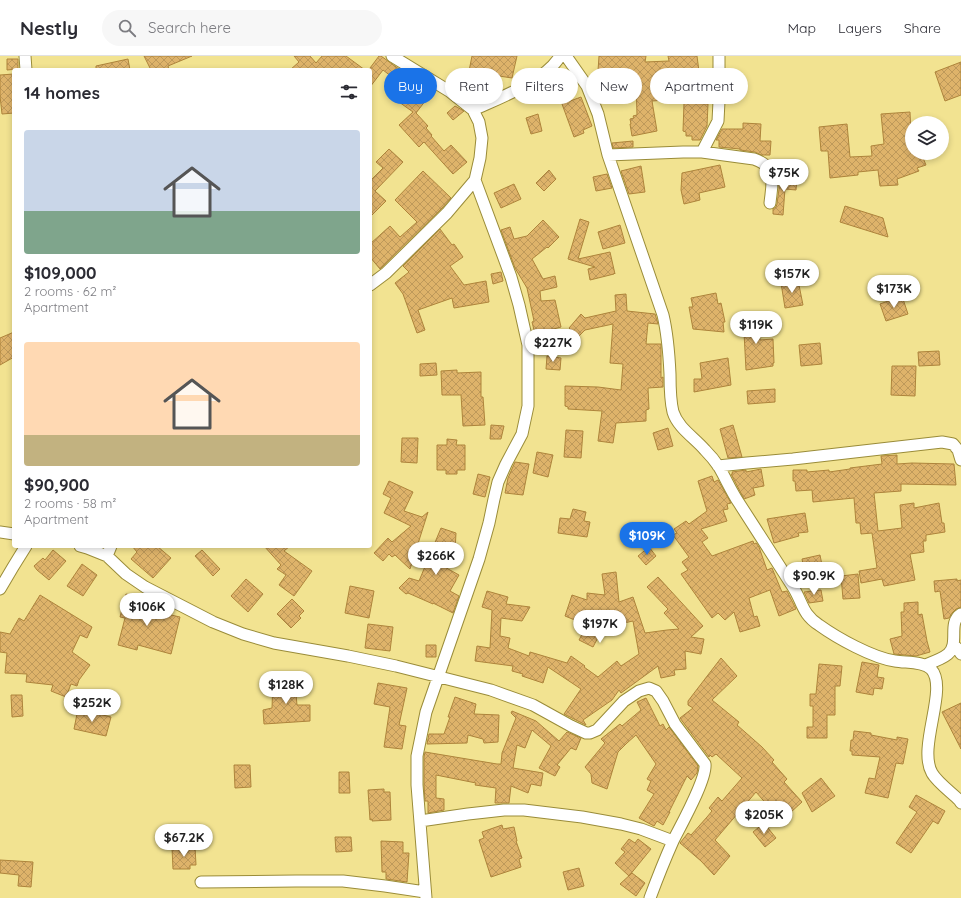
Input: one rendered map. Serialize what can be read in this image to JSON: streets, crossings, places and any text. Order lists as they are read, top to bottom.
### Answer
{
  "page": {
    "header": "Nestly",
    "search": "Search here",
    "nav": ["Map", "Layers", "Share"],
    "chip": [
      "Buy",
      "Rent",
      "Filters",
      "New",
      "Apartment"
    ],
    "heading": "14 homes",
    "list": [
      {
        "name": "$109,000",
        "note": "2 rooms · 62 m² · Apartment"
      },
      {
        "name": "$90,900",
        "note": "2 rooms · 58 m² · Apartment"
      }
    ],
    "price": [
      "$75K",
      "$157K",
      "$173K",
      "$119K",
      "$227K",
      "$109K",
      "$266K",
      "$90.9K",
      "$106K",
      "$197K",
      "$128K",
      "$252K",
      "$205K",
      "$67.2K"
    ]
  }
}
